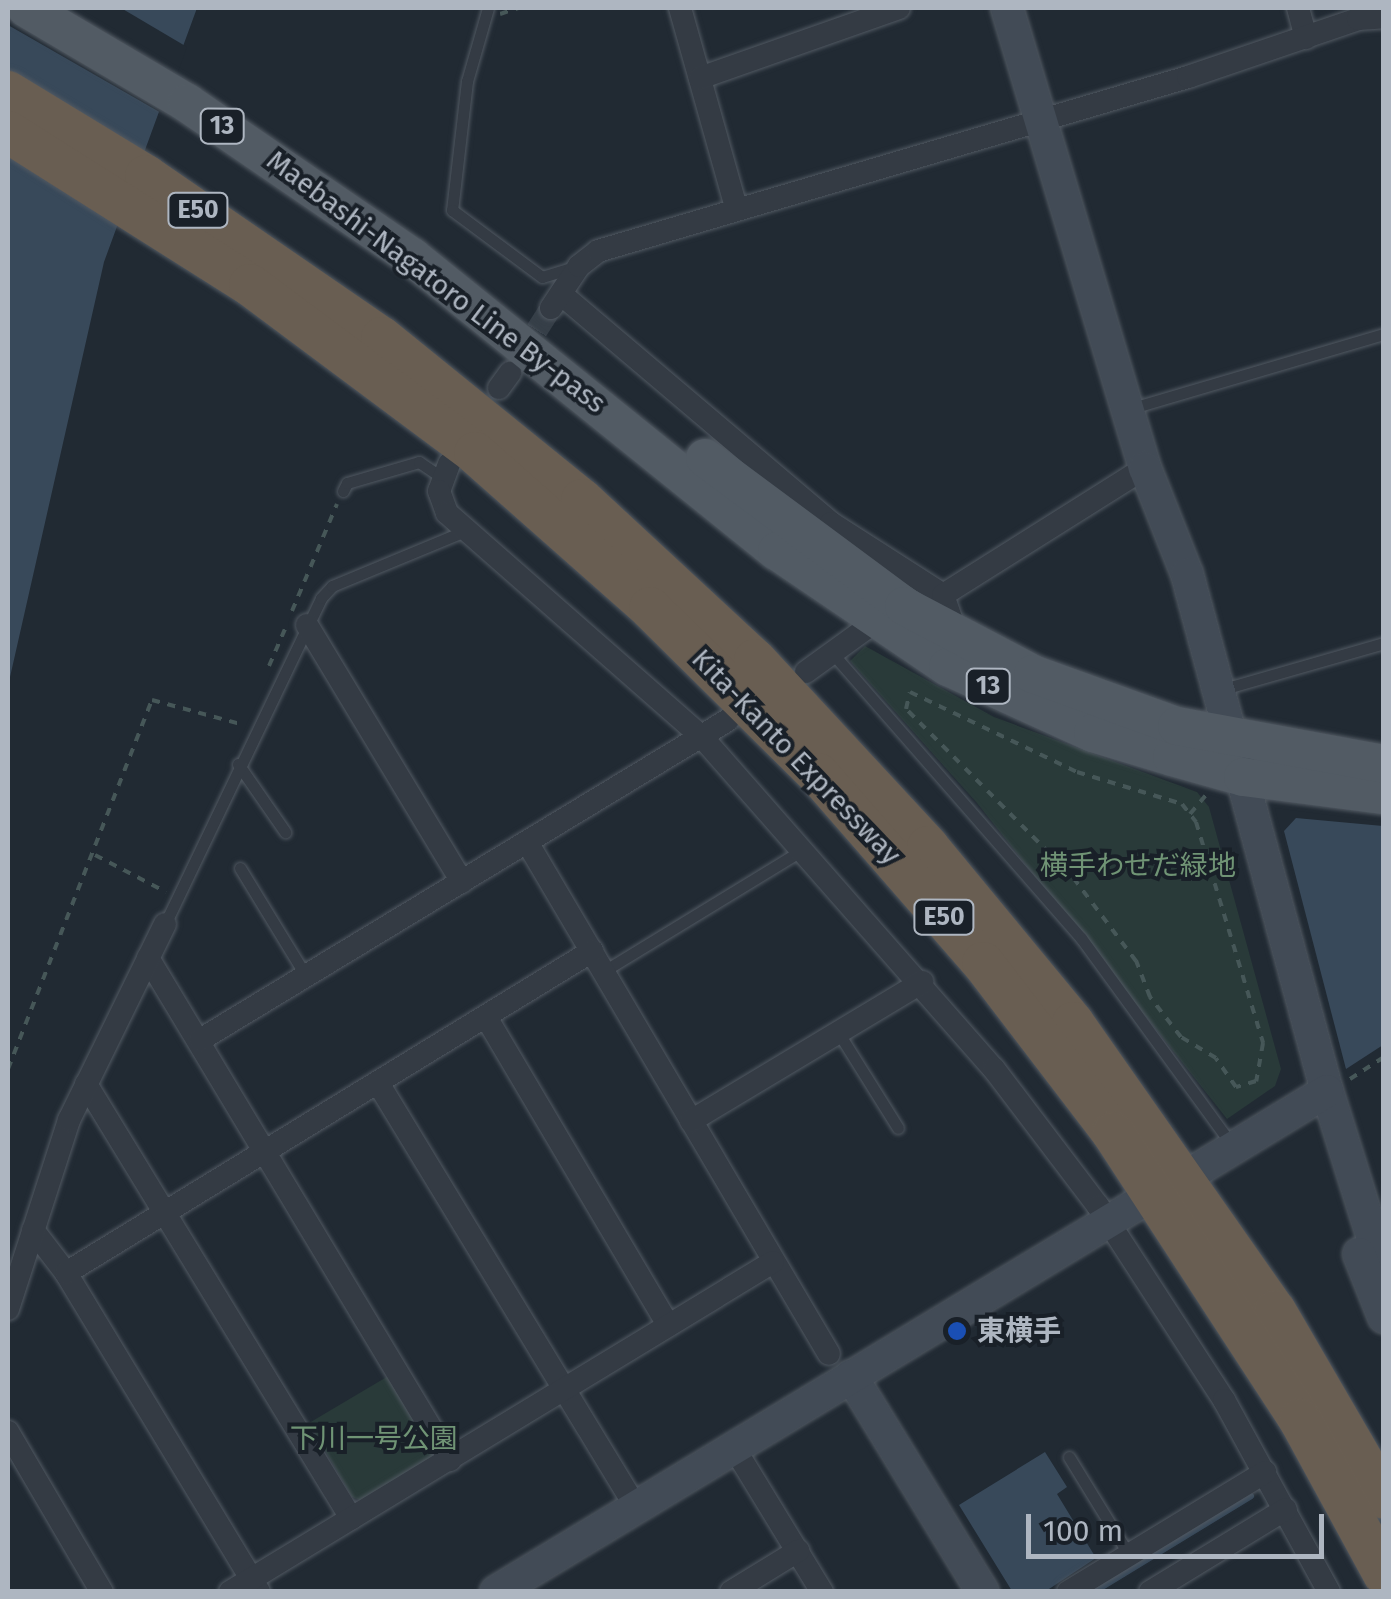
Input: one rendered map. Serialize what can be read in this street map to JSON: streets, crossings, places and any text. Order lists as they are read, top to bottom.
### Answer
{
  "streets": {
    "highway": ["E50", "Kita-Kanto Expressway"],
    "main road": ["13", "Maebashi-Nagatoro Line By-pass"]
  },
  "crossings": [
    ["13", "Maebashi-Nagatoro Line By-pass"]
  ],
  "parks": ["横手わせだ緑地", "下川一号公園"],
  "places": ["東横手"],
  "scale_bar": "100 m"
}
